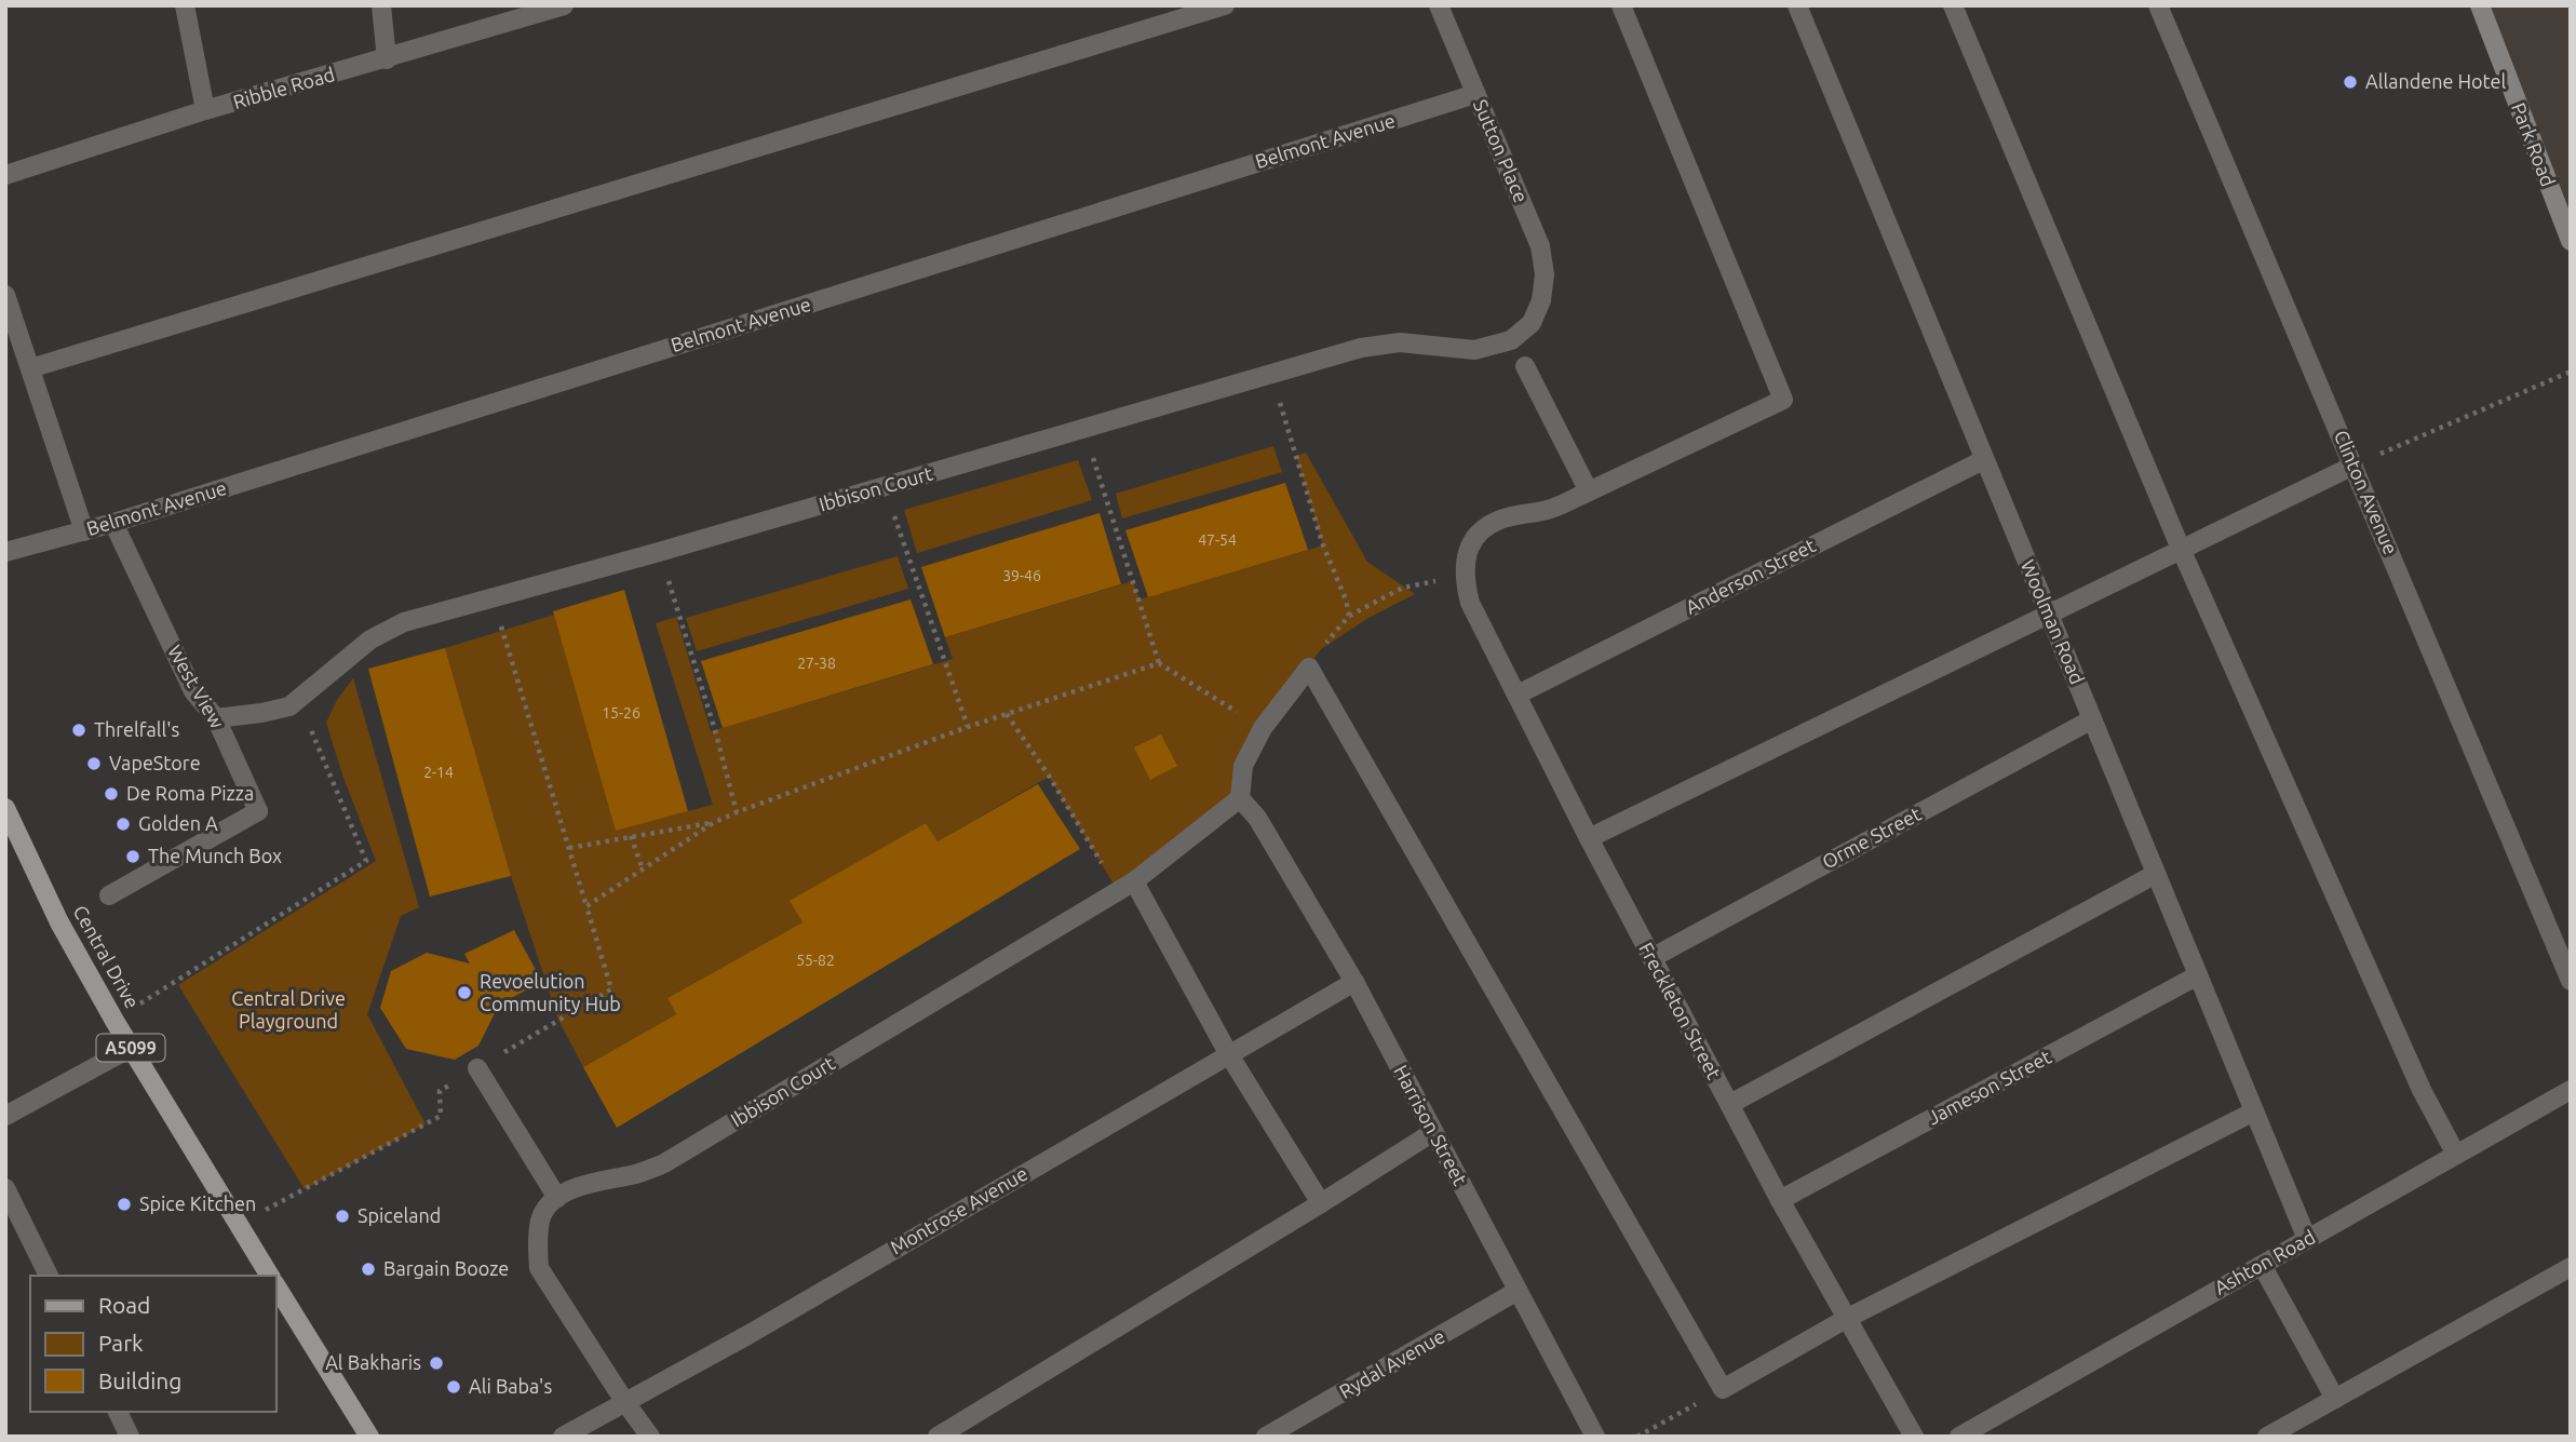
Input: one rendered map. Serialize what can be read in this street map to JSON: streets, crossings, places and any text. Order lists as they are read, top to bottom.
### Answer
{
  "streets": {
    "main road": ["Park Road", "Central Drive", "A5099"],
    "street": [
      "Ribble Road",
      "Belmont Avenue",
      "Sutton Place",
      "Ibbison Court",
      "Clinton Avenue",
      "Anderson Street",
      "Woolman Road",
      "West View",
      "Orme Street",
      "Freckleton Street",
      "Jameson Street",
      "Harrison Street",
      "Montrose Avenue",
      "Ashton Road",
      "Rydal Avenue"
    ]
  },
  "crossings": [
    ["Belmont Avenue", "Sutton Place"],
    ["Belmont Avenue", "West View"],
    ["Sutton Place", "Ibbison Court"],
    ["Ibbison Court", "West View"],
    ["Ibbison Court", "Harrison Street"],
    ["Anderson Street", "Woolman Road"],
    ["Anderson Street", "Freckleton Street"],
    ["Woolman Road", "Orme Street"],
    ["Woolman Road", "Jameson Street"],
    ["Woolman Road", "Ashton Road"],
    ["Orme Street", "Freckleton Street"],
    ["Freckleton Street", "Jameson Street"],
    ["Harrison Street", "Montrose Avenue"],
    ["Harrison Street", "Rydal Avenue"]
  ],
  "parks": ["Central Drive Playground"],
  "places": [
    "Allandene Hotel",
    "Threlfall's",
    "VapeStore",
    "De Roma Pizza",
    "Golden A",
    "The Munch Box",
    "Revoelution Community Hub",
    "Spice Kitchen",
    "Spiceland",
    "Bargain Booze",
    "Al Bakharis",
    "Ali Baba's"
  ],
  "house_numbers": [
    "47-54",
    "39-46",
    "27-38",
    "15-26",
    "2-14",
    "55-82"
  ],
  "legend": ["Road", "Park", "Building"]
}
